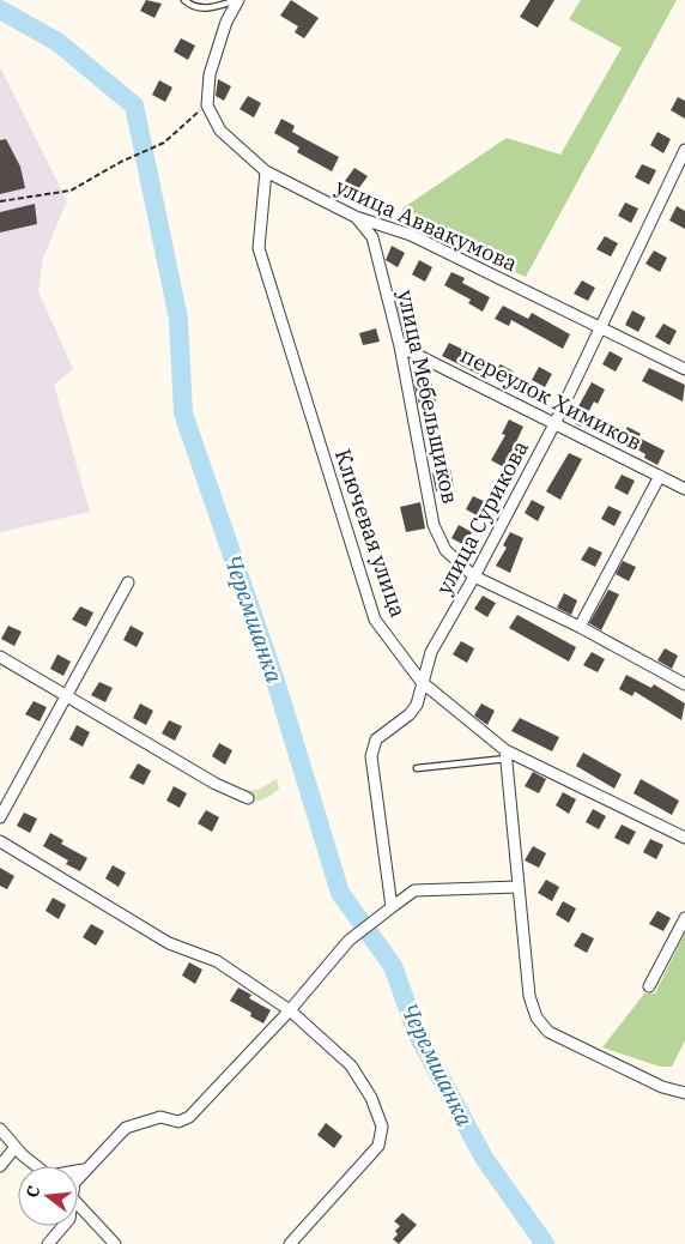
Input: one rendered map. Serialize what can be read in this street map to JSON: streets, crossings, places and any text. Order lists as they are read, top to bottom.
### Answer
{
  "streets": {
    "street": [
      "улица Аввакумова",
      "улица Мебельщиков",
      "переулок Химиков",
      "улица Сурикова",
      "Ключевая улица"
    ]
  },
  "crossings": [
    ["улица Аввакумова", "улица Мебельщиков"],
    ["улица Аввакумова", "улица Сурикова"],
    ["улица Аввакумова", "Ключевая улица"],
    ["улица Мебельщиков", "переулок Химиков"],
    ["улица Мебельщиков", "улица Сурикова"],
    ["переулок Химиков", "улица Сурикова"],
    ["улица Сурикова", "Ключевая улица"]
  ],
  "water": ["Черемшанка"],
  "north": "left"
}
